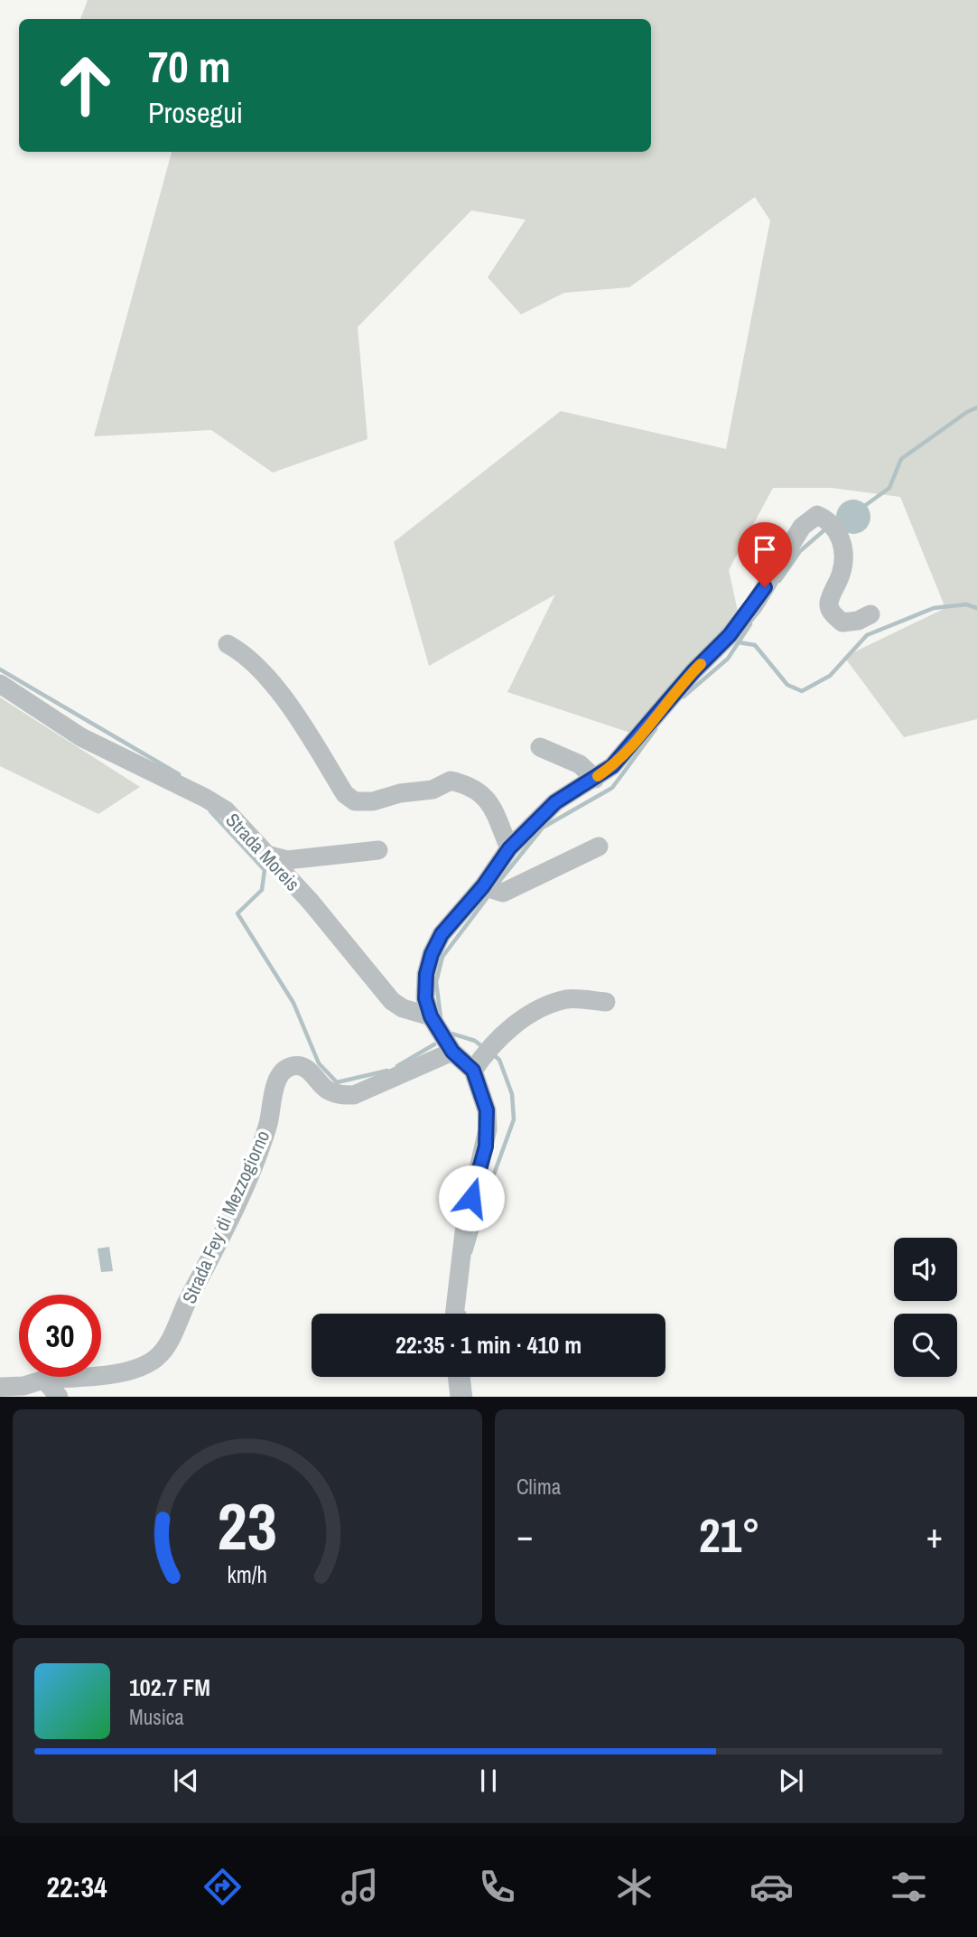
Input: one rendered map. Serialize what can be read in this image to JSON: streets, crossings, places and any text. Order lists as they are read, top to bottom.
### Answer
{
  "streets": {
    "street": ["Strada Moreis", "Strada Fey di Mezzogiorno"]
  },
  "page": {
    "turn": ["70 m", "Prosegui"],
    "limit": "30",
    "trip": "22:35 · 1 min · 410 m",
    "tile": "Clima",
    "heat": ["−", "21°", "+"],
    "song": ["102.7 FM", "Musica"],
    "tabs": "22:34",
    "gauge": ["23", "km/h"]
  }
}
